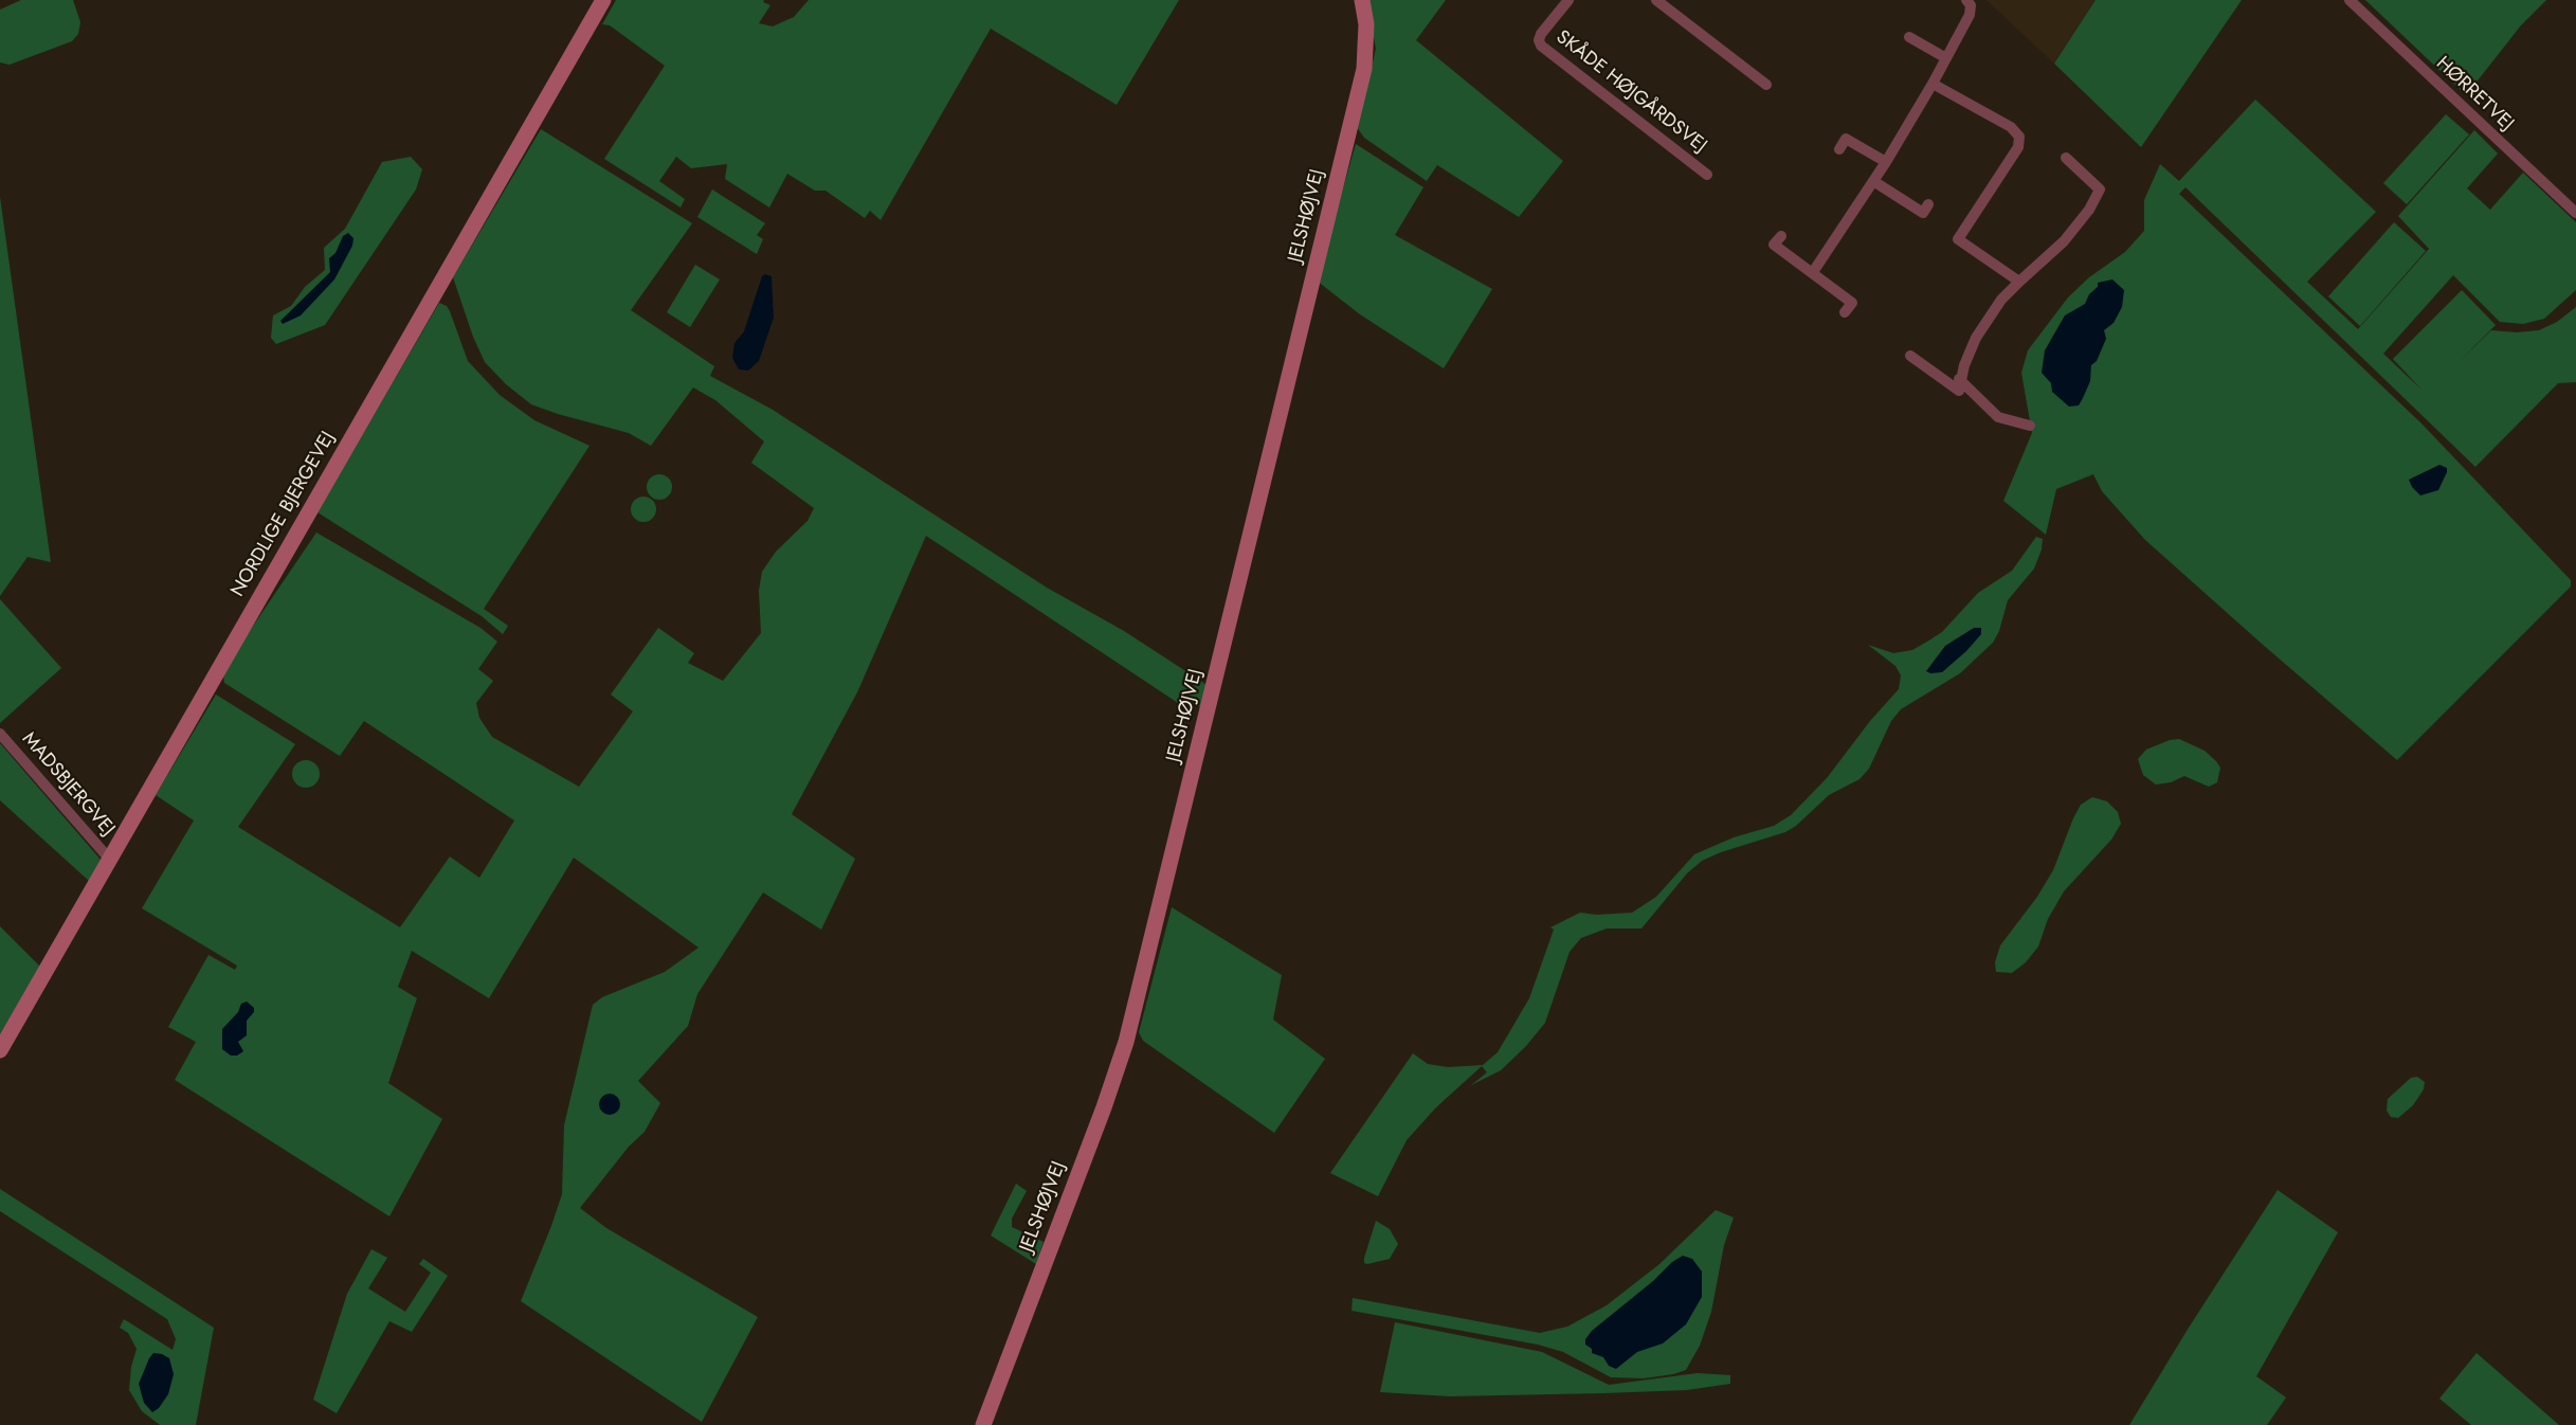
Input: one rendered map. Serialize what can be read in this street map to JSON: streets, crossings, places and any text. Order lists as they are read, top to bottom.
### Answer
{
  "streets": {
    "street": [
      "SKÅDE HØJGÅRDSVEJ",
      "HØRRETVEJ",
      "JELSHØJVEJ",
      "NORDLIGE BJERGEVEJ",
      "MADSBJERGVEJ"
    ]
  },
  "crossings": [
    ["NORDLIGE BJERGEVEJ", "MADSBJERGVEJ"]
  ]
}
